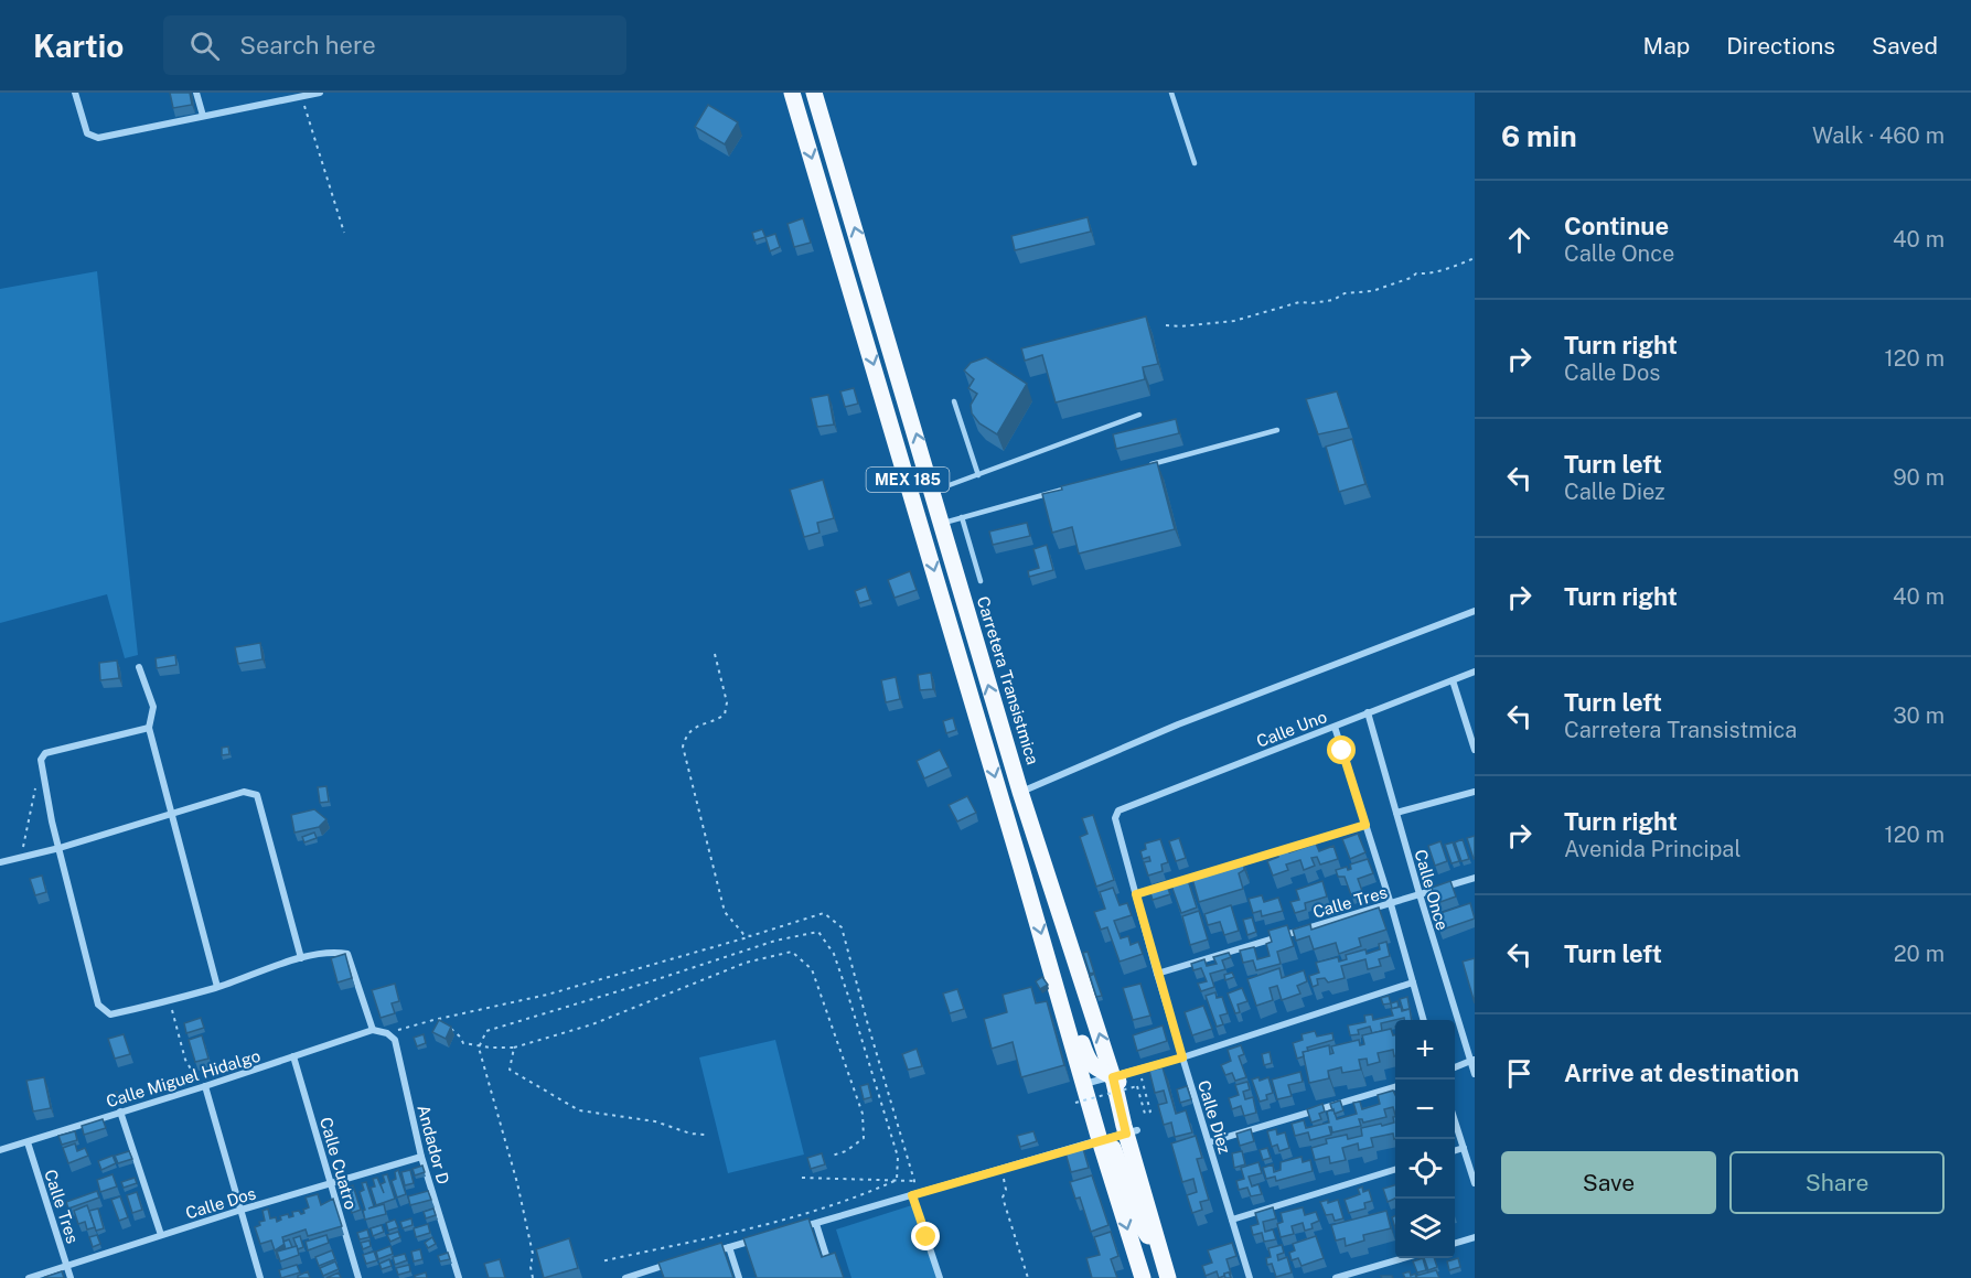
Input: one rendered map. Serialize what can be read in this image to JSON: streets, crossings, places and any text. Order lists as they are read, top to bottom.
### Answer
{
  "streets": {
    "main road": ["MEX 185", "Carretera Transistmica"],
    "street": [
      "Calle Uno",
      "Calle Once",
      "Calle Tres",
      "Calle Miguel Hidalgo",
      "Calle Diez",
      "Andador D",
      "Calle Cuatro",
      "Calle Dos"
    ]
  },
  "crossings": [
    ["Calle Uno", "Calle Once"],
    ["Calle Uno", "Calle Diez"],
    ["Calle Once", "Calle Tres"],
    ["Calle Tres", "Calle Miguel Hidalgo"],
    ["Calle Tres", "Calle Diez"],
    ["Calle Tres", "Calle Dos"],
    ["Calle Miguel Hidalgo", "Calle Cuatro"],
    ["Andador D", "Calle Dos"],
    ["Calle Cuatro", "Calle Dos"]
  ],
  "page": {
    "header": "Kartio",
    "search": "Search here",
    "nav": ["Map", "Directions", "Saved"],
    "heading": ["6 min", "Walk · 460 m"],
    "list": [
      ["Continue", "Calle Once", "40 m"],
      ["Turn right", "Calle Dos", "120 m"],
      ["Turn left", "Calle Diez", "90 m"],
      ["Turn right", "40 m"],
      ["Turn left", "Carretera Transistmica", "30 m"],
      ["Turn right", "Avenida Principal", "120 m"],
      ["Turn left", "20 m"],
      "Arrive at destination"
    ],
    "map_buttons": ["+", "−"],
    "buttons": ["Save", "Share"]
  }
}
